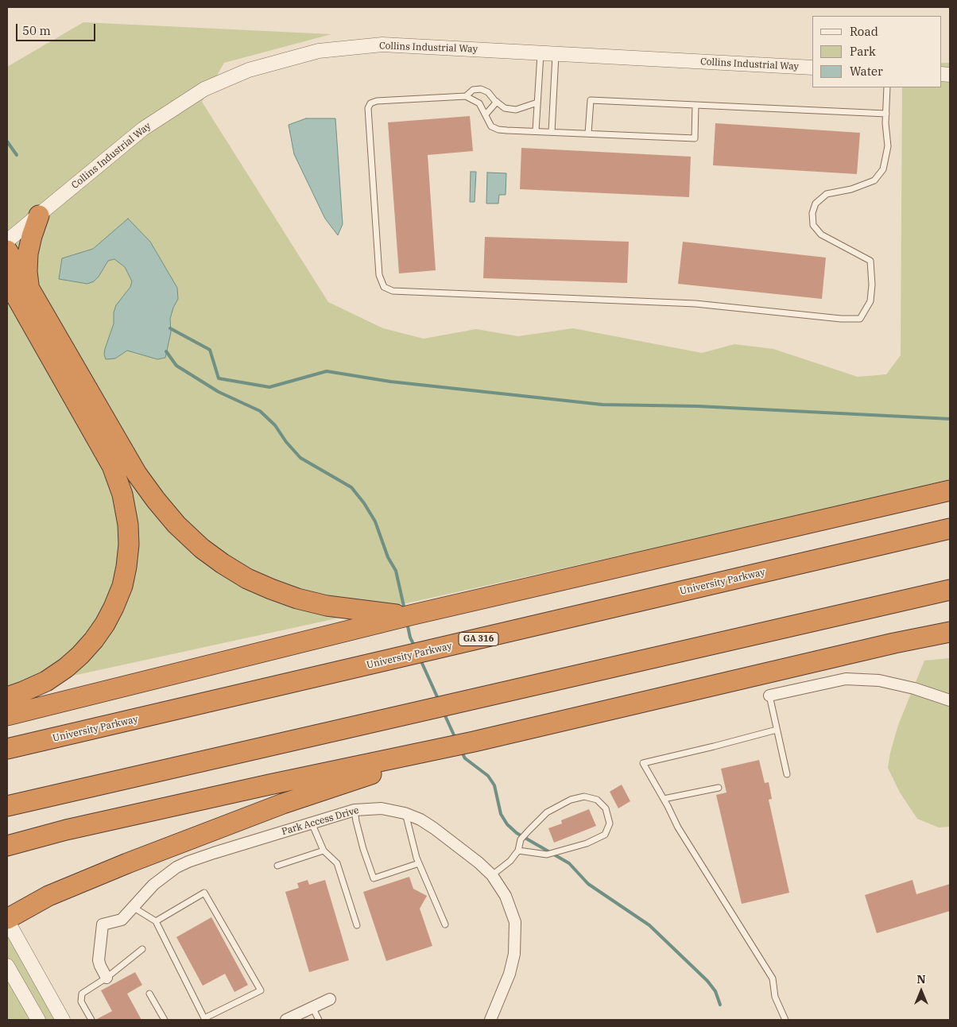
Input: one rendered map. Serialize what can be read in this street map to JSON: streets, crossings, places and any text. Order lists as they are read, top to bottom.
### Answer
{
  "streets": {
    "highway": ["University Parkway", "GA 316"],
    "street": ["Collins Industrial Way", "Park Access Drive"]
  },
  "legend": ["Road", "Park", "Water"],
  "scale_bar": "50 m",
  "north": "top"
}
